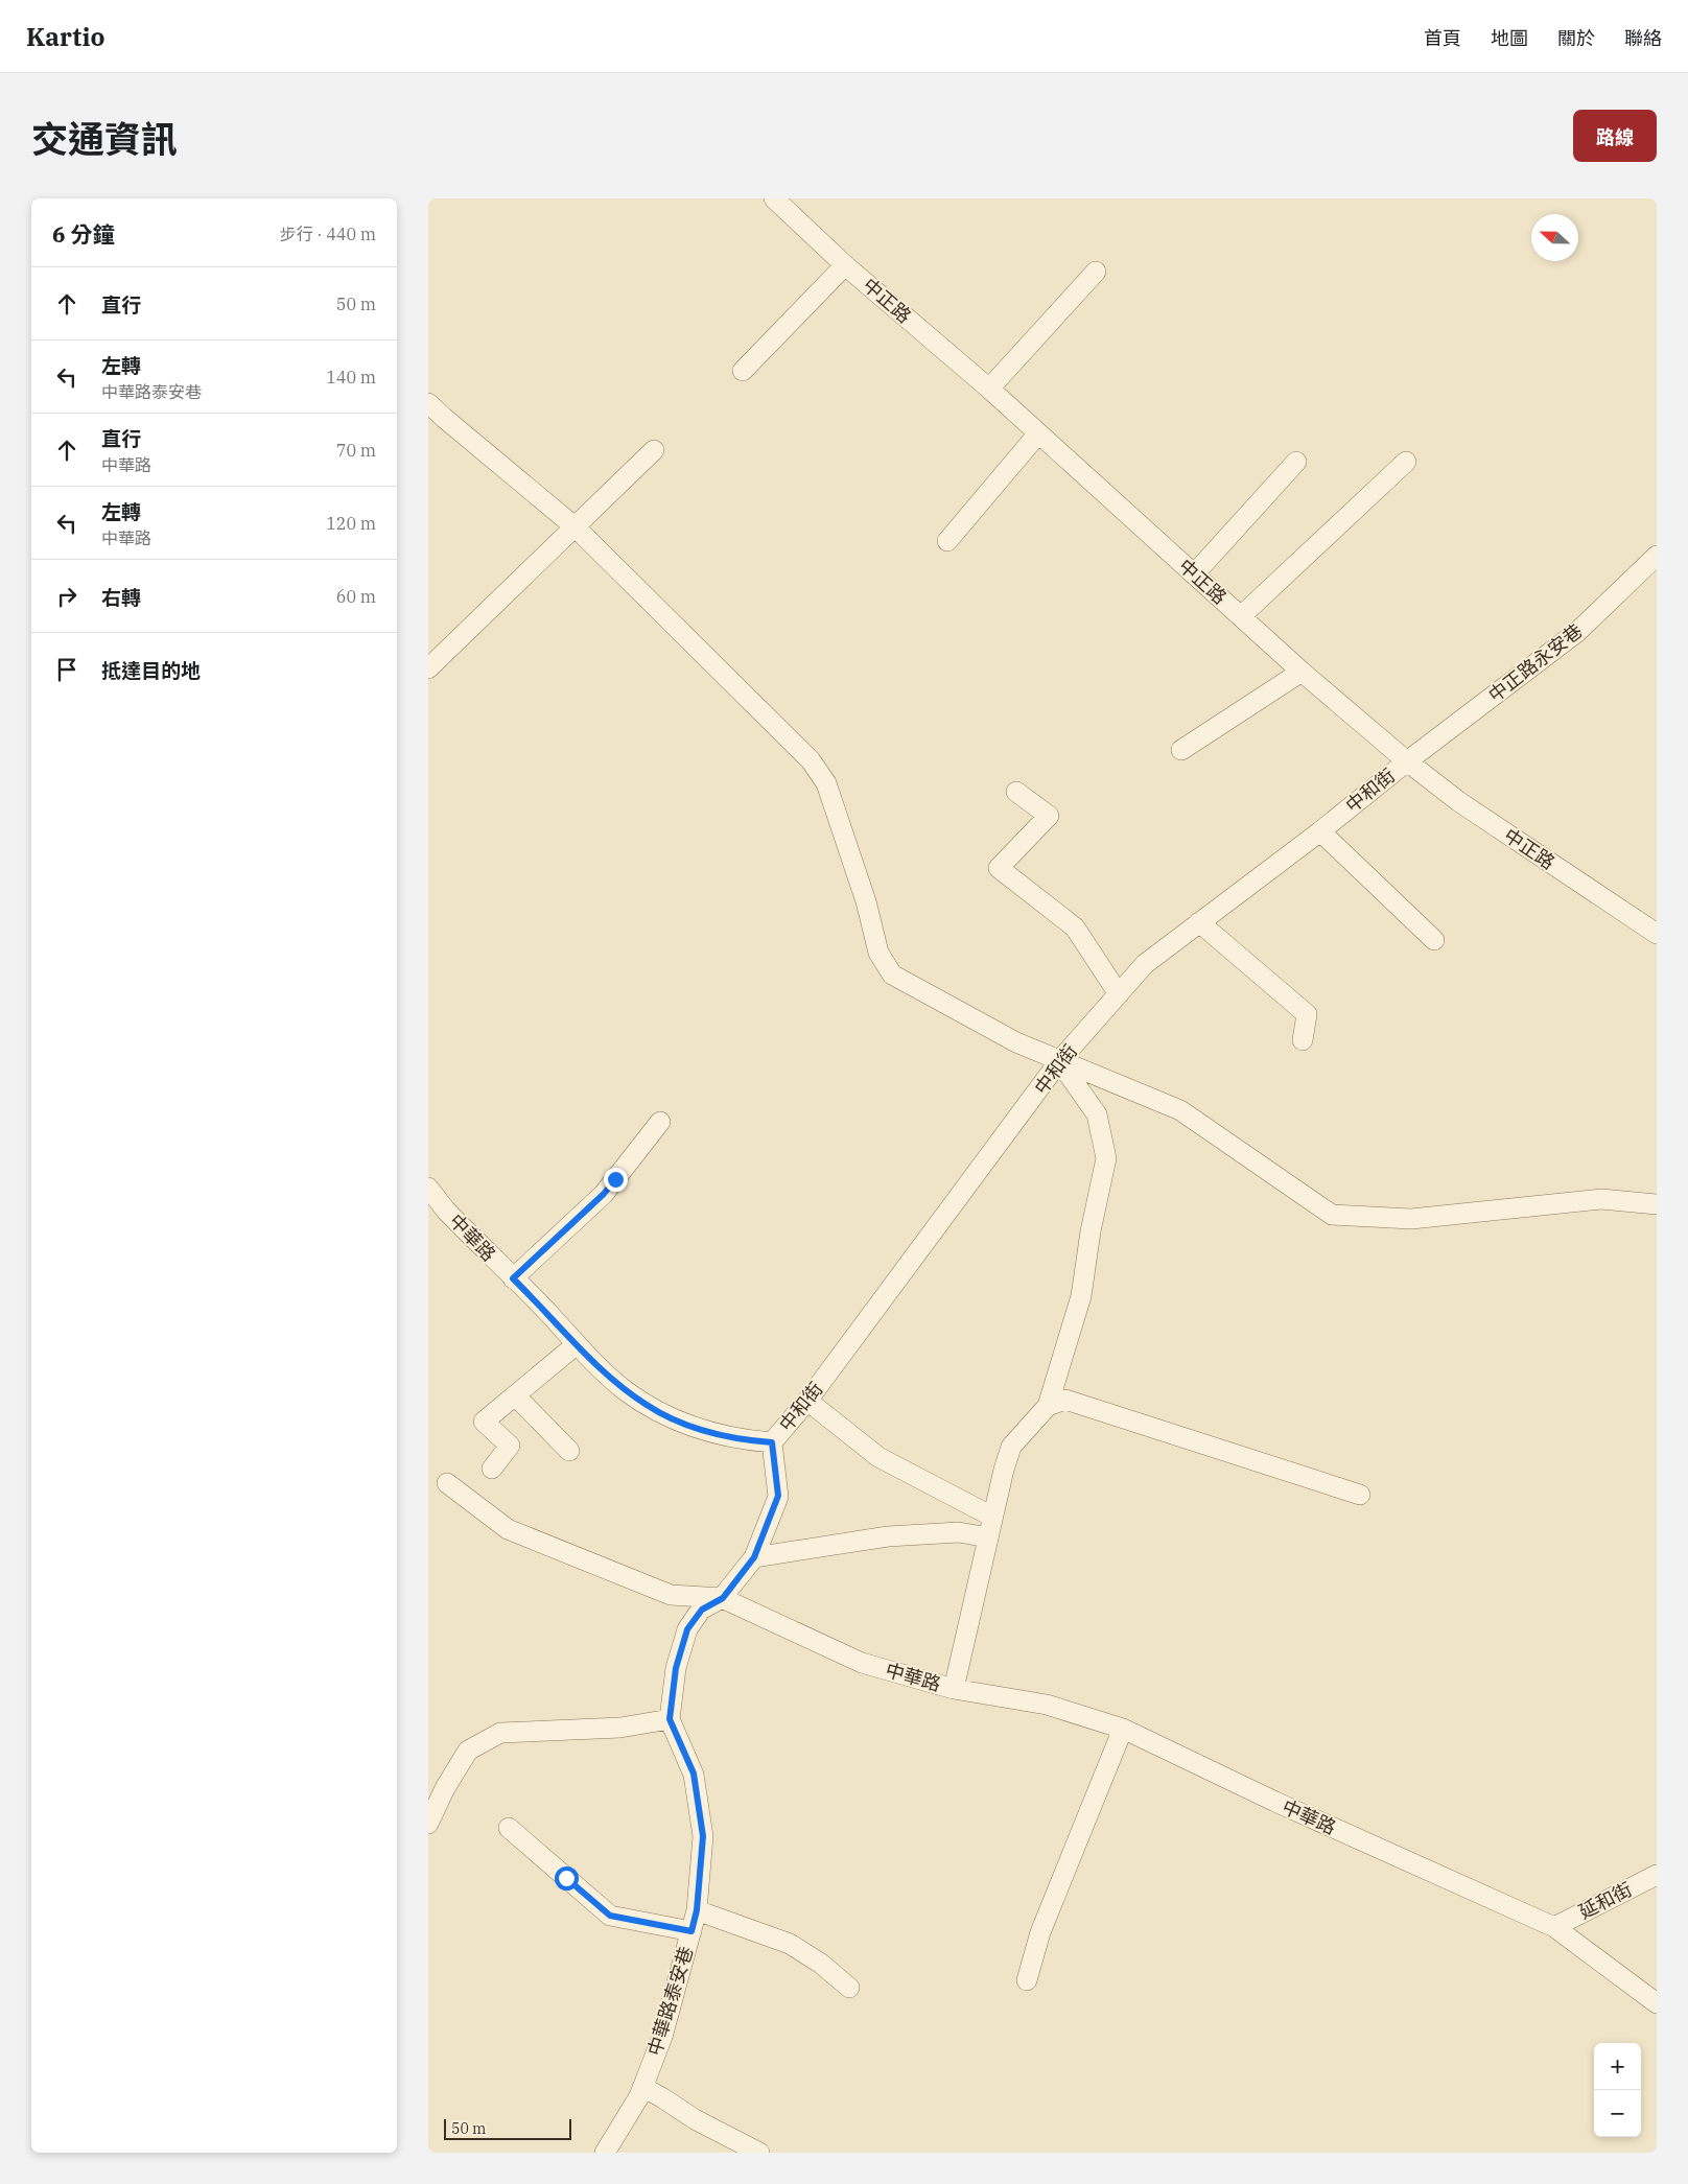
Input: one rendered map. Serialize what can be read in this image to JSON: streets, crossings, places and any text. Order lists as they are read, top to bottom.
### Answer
{
  "streets": {
    "street": [
      "中正路",
      "中正路永安巷",
      "中和街",
      "中華路",
      "延和街",
      "中華路泰安巷"
    ]
  },
  "crossings": [
    ["中正路", "中正路永安巷"],
    ["中正路", "中和街"],
    ["中正路永安巷", "中和街"],
    ["中和街", "中華路"],
    ["中華路", "延和街"]
  ],
  "scale_bar": "50 m",
  "north": "left",
  "page": {
    "header": "Kartio",
    "nav": [
      "首頁",
      "地圖",
      "關於",
      "聯絡"
    ],
    "title": "交通資訊",
    "buttons": "路線",
    "heading": ["6 分鐘", "步行 · 440 m"],
    "list": [
      ["直行", "50 m"],
      ["左轉", "中華路泰安巷", "140 m"],
      ["直行", "中華路", "70 m"],
      ["左轉", "中華路", "120 m"],
      ["右轉", "60 m"],
      "抵達目的地"
    ],
    "map_buttons": ["+", "−"],
    "scale": "50 m"
  }
}
